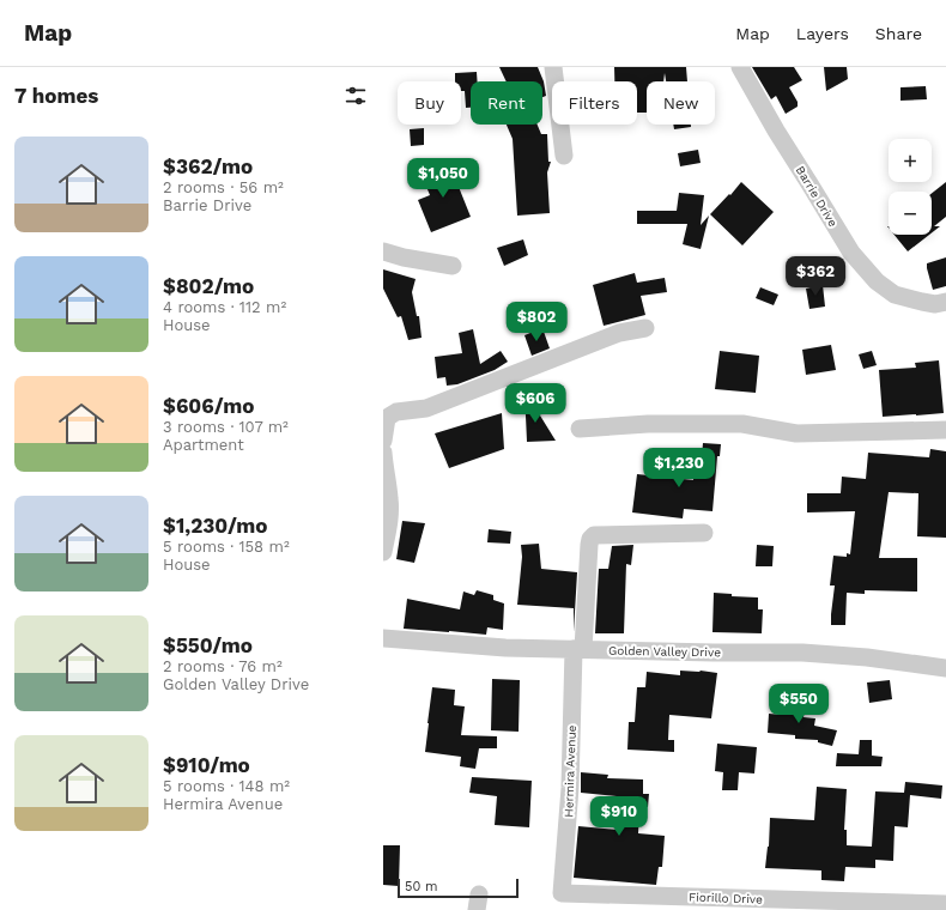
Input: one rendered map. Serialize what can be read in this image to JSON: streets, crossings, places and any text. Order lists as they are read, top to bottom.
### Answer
{
  "streets": {
    "street": [
      "Barrie Drive",
      "Golden Valley Drive",
      "Hermira Avenue",
      "Fiorillo Drive"
    ]
  },
  "crossings": [
    ["Golden Valley Drive", "Hermira Avenue"],
    ["Hermira Avenue", "Fiorillo Drive"]
  ],
  "scale_bar": "50 m",
  "page": {
    "header": "Map",
    "nav": ["Map", "Layers", "Share"],
    "heading": "7 homes",
    "chip": [
      "Buy",
      "Rent",
      "Filters",
      "New"
    ],
    "list": [
      {
        "name": "$362/mo",
        "note": "2 rooms · 56 m² · Barrie Drive"
      },
      {
        "name": "$802/mo",
        "note": "4 rooms · 112 m² · House"
      },
      {
        "name": "$606/mo",
        "note": "3 rooms · 107 m² · Apartment"
      },
      {
        "name": "$1,230/mo",
        "note": "5 rooms · 158 m² · House"
      },
      {
        "name": "$550/mo",
        "note": "2 rooms · 76 m² · Golden Valley Drive"
      },
      {
        "name": "$910/mo",
        "note": "5 rooms · 148 m² · Hermira Avenue"
      }
    ],
    "map_buttons": ["+", "−"],
    "price": [
      "$1,050",
      "$362",
      "$802",
      "$606",
      "$1,230",
      "$550",
      "$910"
    ],
    "scale": "50 m"
  }
}
